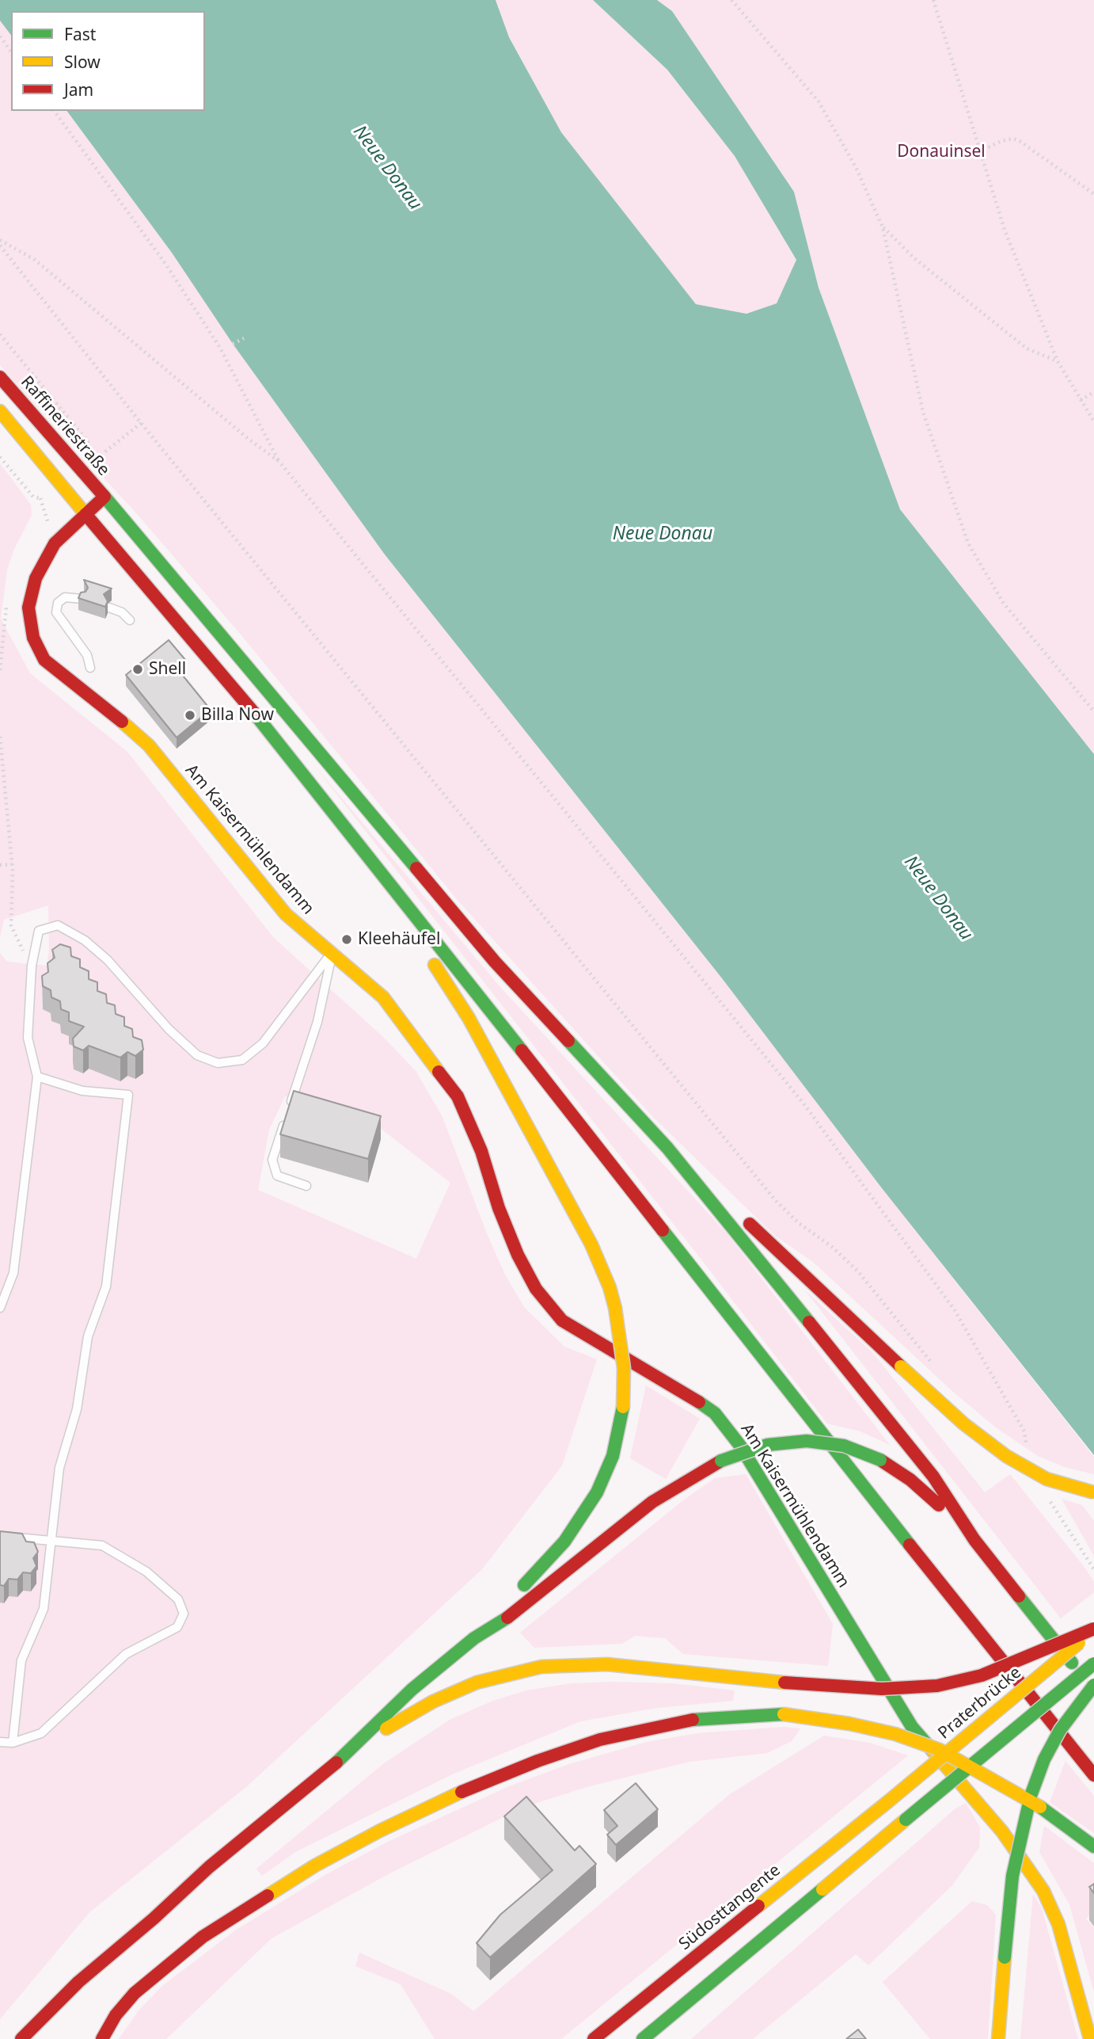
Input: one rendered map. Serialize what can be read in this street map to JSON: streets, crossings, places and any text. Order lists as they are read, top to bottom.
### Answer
{
  "streets": {
    "main road": [
      "Raffineriestraße",
      "Am Kaisermühlendamm",
      "Praterbrücke",
      "Südosttangente"
    ]
  },
  "crossings": [
    ["Raffineriestraße", "Am Kaisermühlendamm"],
    ["Praterbrücke", "Südosttangente"]
  ],
  "water": ["Neue Donau"],
  "parks": ["Donauinsel"],
  "places": ["Shell", "Billa Now", "Kleehäufel"],
  "legend": ["Fast", "Slow", "Jam"]
}
